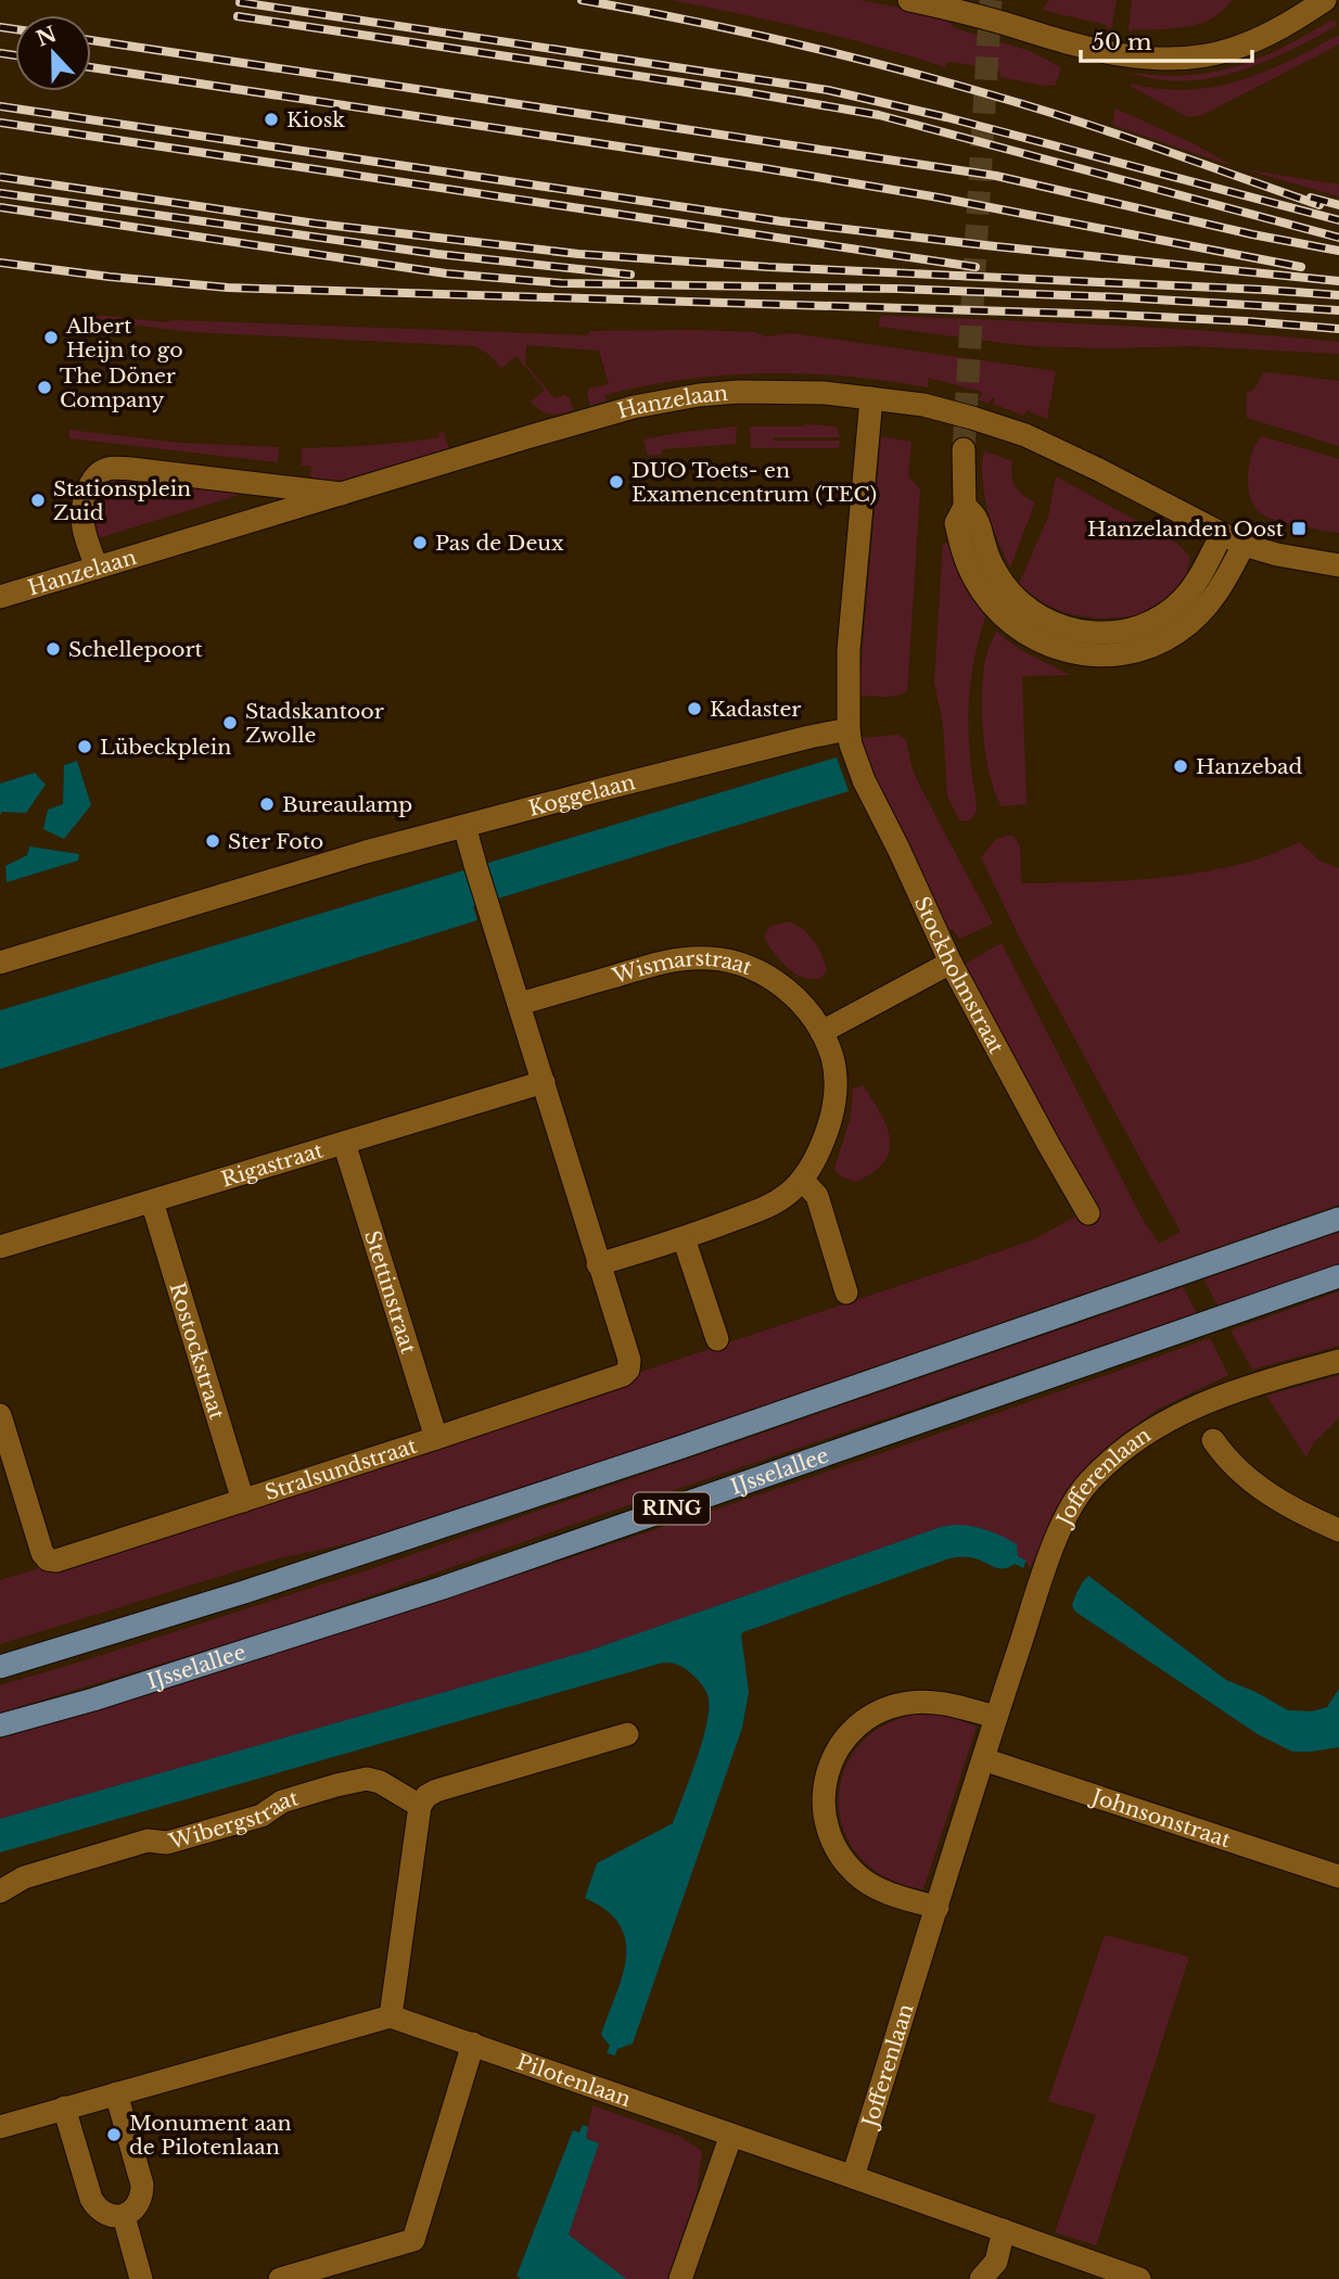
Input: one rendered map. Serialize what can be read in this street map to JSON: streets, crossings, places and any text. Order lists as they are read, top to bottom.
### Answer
{
  "streets": {
    "main road": ["IJsselallee", "RING"],
    "street": [
      "Hanzelaan",
      "Koggelaan",
      "Stockholmstraat",
      "Wismarstraat",
      "Rigastraat",
      "Stettinstraat",
      "Rostockstraat",
      "Stralsundstraat",
      "Jofferenlaan",
      "Wibergstraat",
      "Johnsonstraat",
      "Pilotenlaan"
    ]
  },
  "crossings": [
    ["Koggelaan", "Stockholmstraat"],
    ["Wismarstraat", "Stralsundstraat"],
    ["Rigastraat", "Stettinstraat"],
    ["Rigastraat", "Rostockstraat"],
    ["Stettinstraat", "Stralsundstraat"],
    ["Rostockstraat", "Stralsundstraat"],
    ["Jofferenlaan", "Johnsonstraat"],
    ["Jofferenlaan", "Pilotenlaan"]
  ],
  "places": {
    "other": [
      "Kiosk",
      "Albert Heijn to go",
      "The Döner Company",
      "DUO Toets- en Examencentrum (TEC)",
      "Stationsplein Zuid",
      "Pas de Deux",
      "Schellepoort",
      "Kadaster",
      "Stadskantoor Zwolle",
      "Lübeckplein",
      "Hanzebad",
      "Bureaulamp",
      "Ster Foto",
      "Monument aan de Pilotenlaan"
    ],
    "transit": ["Hanzelanden Oost"]
  },
  "scale_bar": "50 m",
  "north": "top"
}
